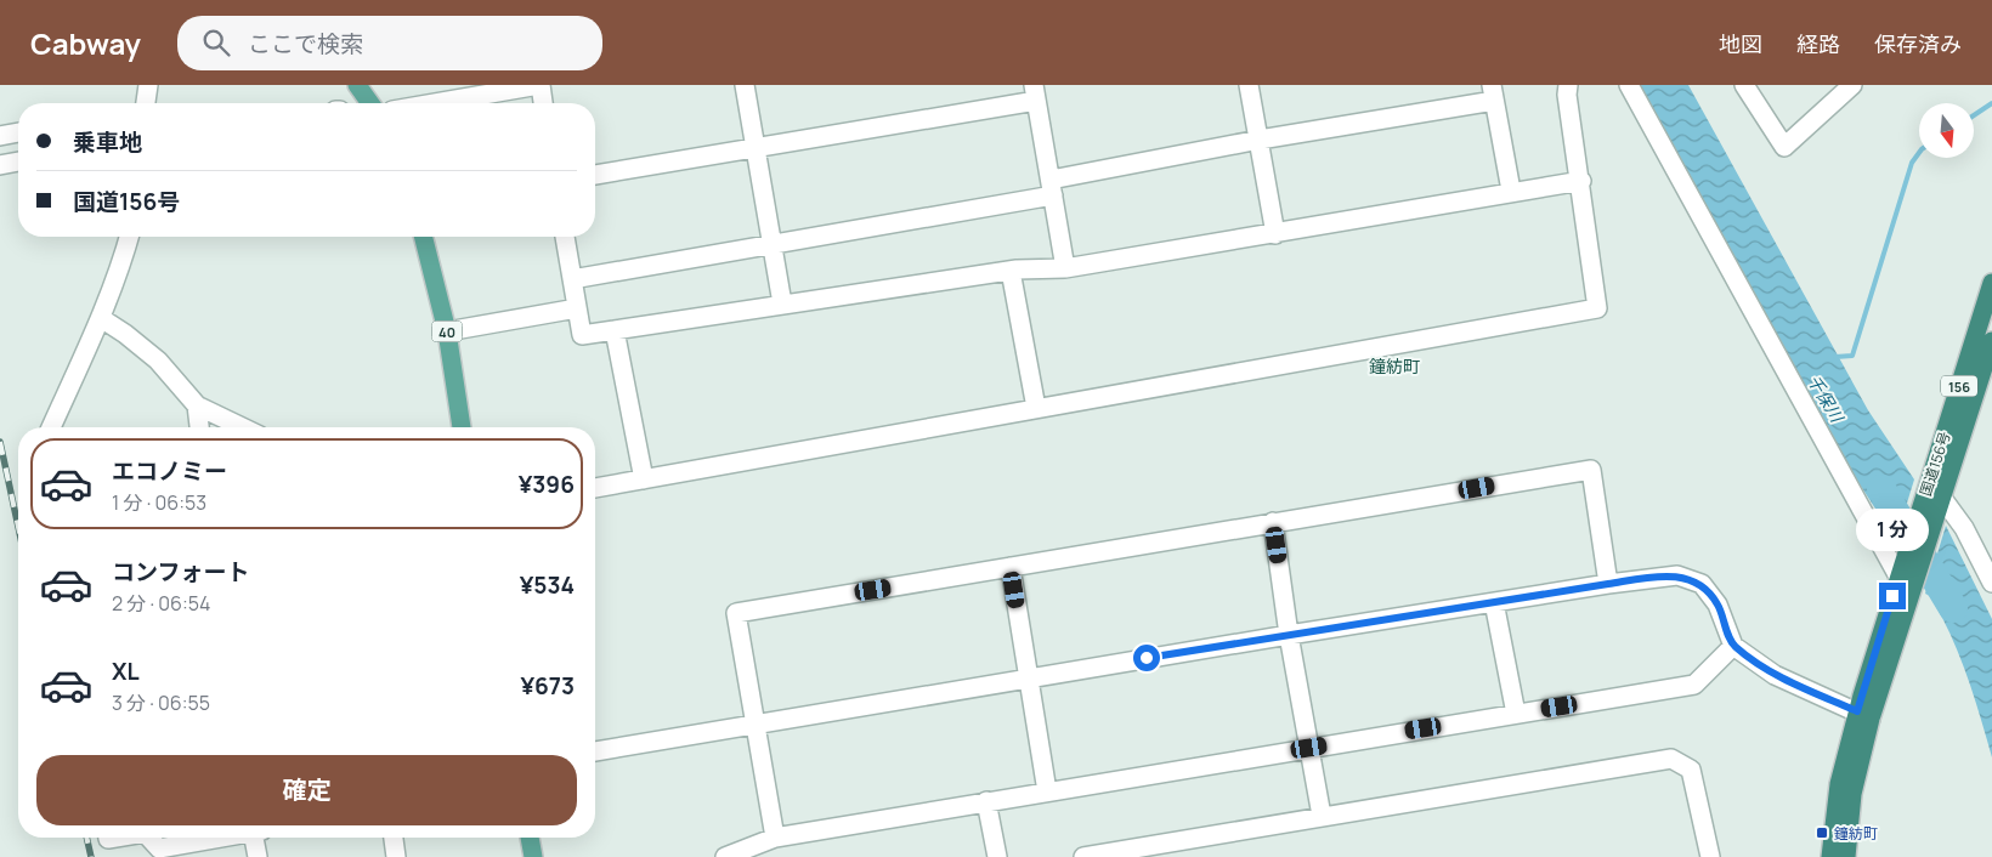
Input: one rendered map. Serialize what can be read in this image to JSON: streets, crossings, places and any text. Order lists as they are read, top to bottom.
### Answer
{
  "streets": {
    "highway": ["156", "国道156号"],
    "main road": ["40"]
  },
  "districts": ["鐘紡町"],
  "water": ["千保川"],
  "places": {
    "transit": ["鐘紡町"]
  },
  "north": "bottom",
  "page": {
    "header": "Cabway",
    "search": "ここで検索",
    "nav": ["地図", "経路", "保存済み"],
    "banner": ["乗車地", "国道156号"],
    "list": [
      {
        "name": "エコノミー",
        "note": "1 分 · 06:53",
        "value": "¥396"
      },
      {
        "name": "コンフォート",
        "note": "2 分 · 06:54",
        "value": "¥534"
      },
      {
        "name": "XL",
        "note": "3 分 · 06:55",
        "value": "¥673"
      }
    ],
    "bubble": "1 分",
    "buttons": "確定"
  }
}
